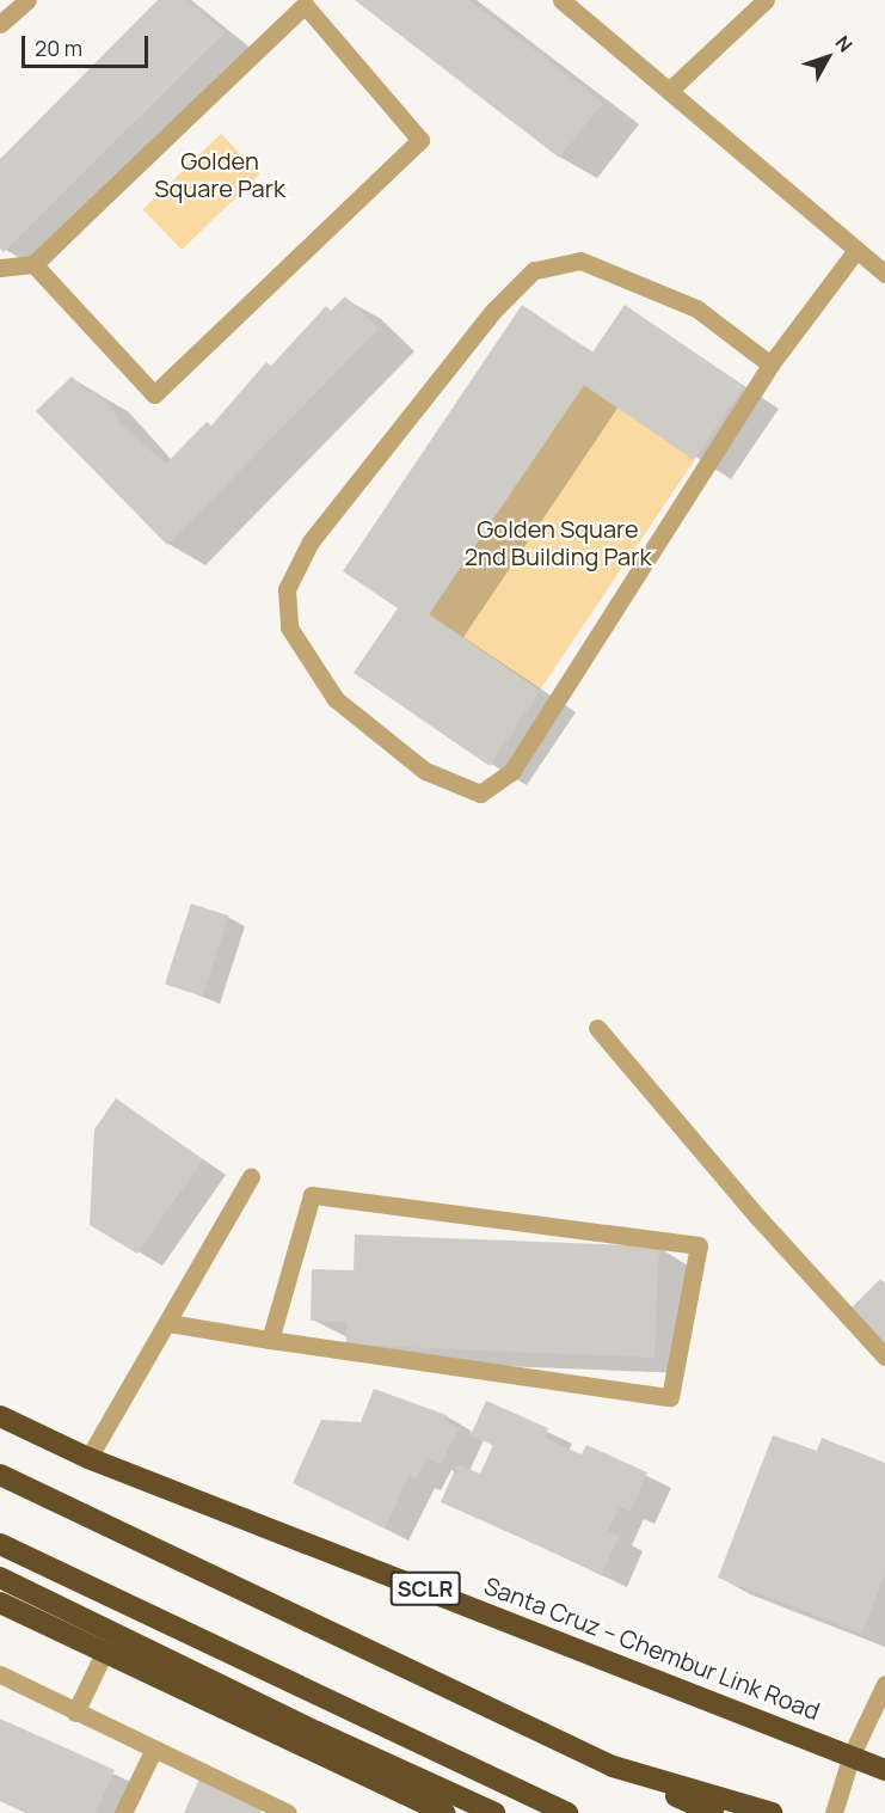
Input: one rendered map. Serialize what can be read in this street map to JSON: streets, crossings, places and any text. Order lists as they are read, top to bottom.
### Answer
{
  "streets": {
    "highway": ["SCLR", "Santa Cruz – Chembur Link Road"]
  },
  "parks": ["Golden Square Park", "Golden Square 2nd Building Park"],
  "scale_bar": "20 m",
  "north": "top right"
}
